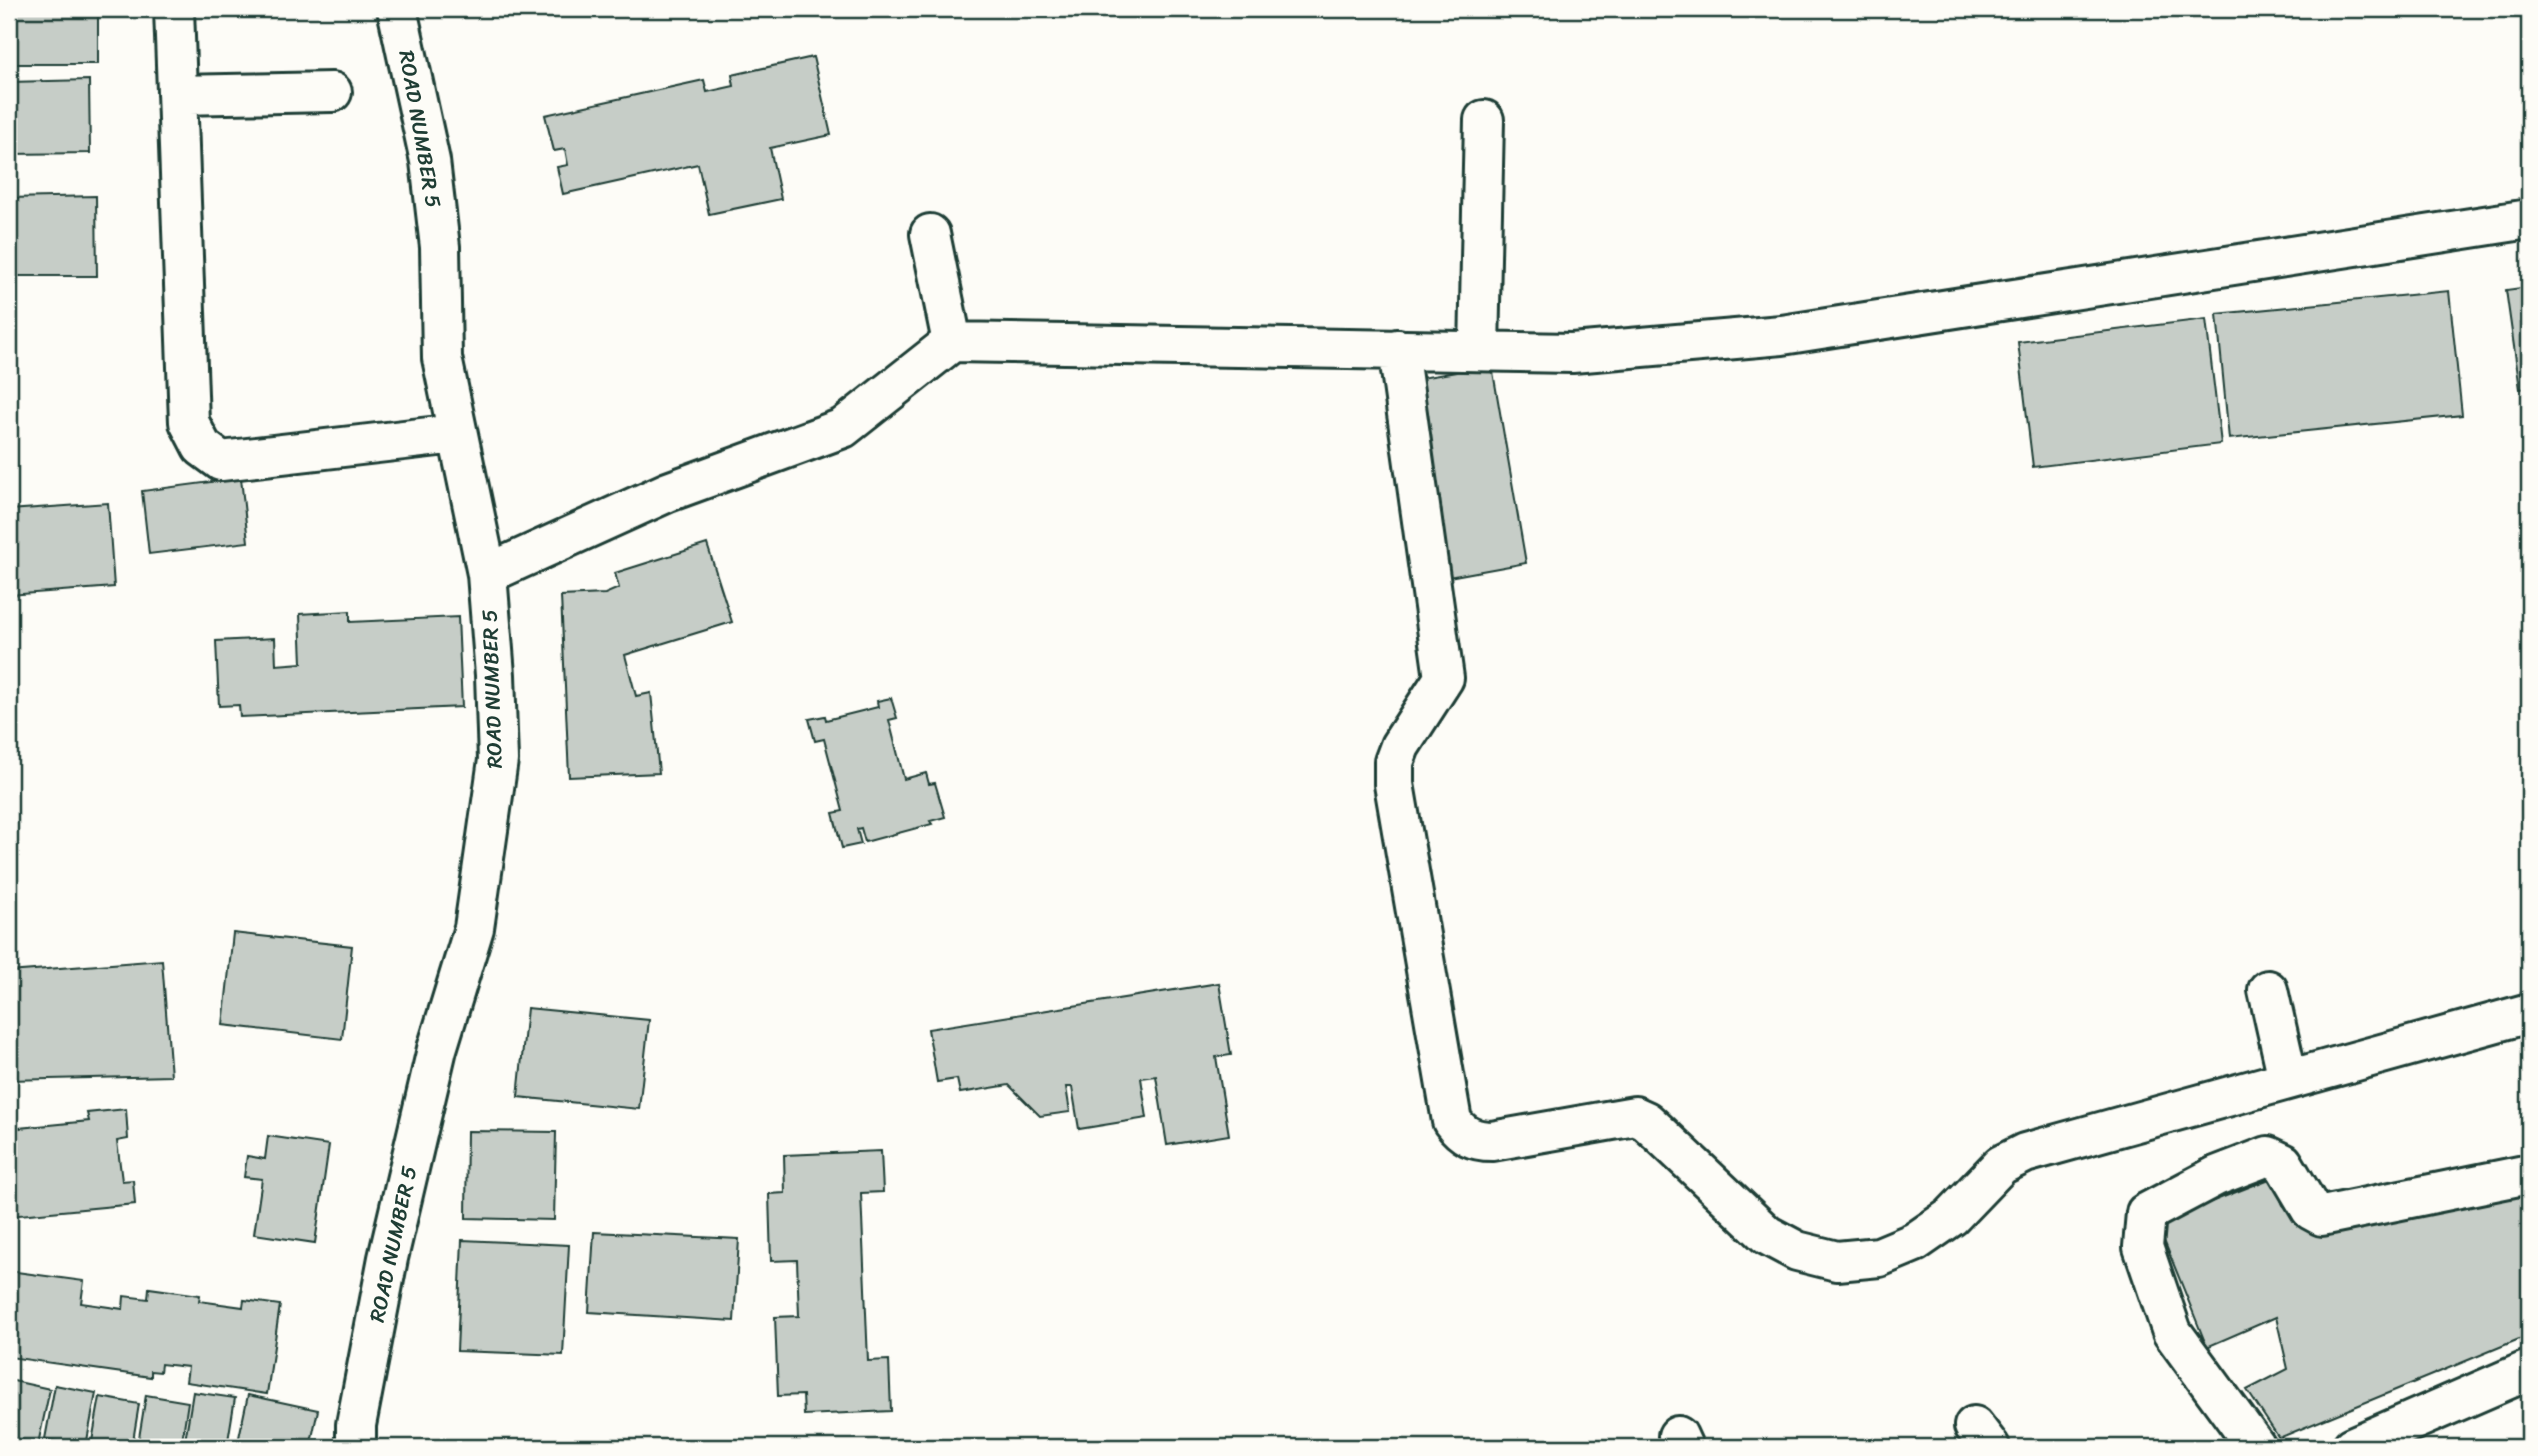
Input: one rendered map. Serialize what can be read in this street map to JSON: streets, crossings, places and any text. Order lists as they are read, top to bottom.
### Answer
{
  "streets": {
    "street": ["ROAD NUMBER 5"]
  }
}
